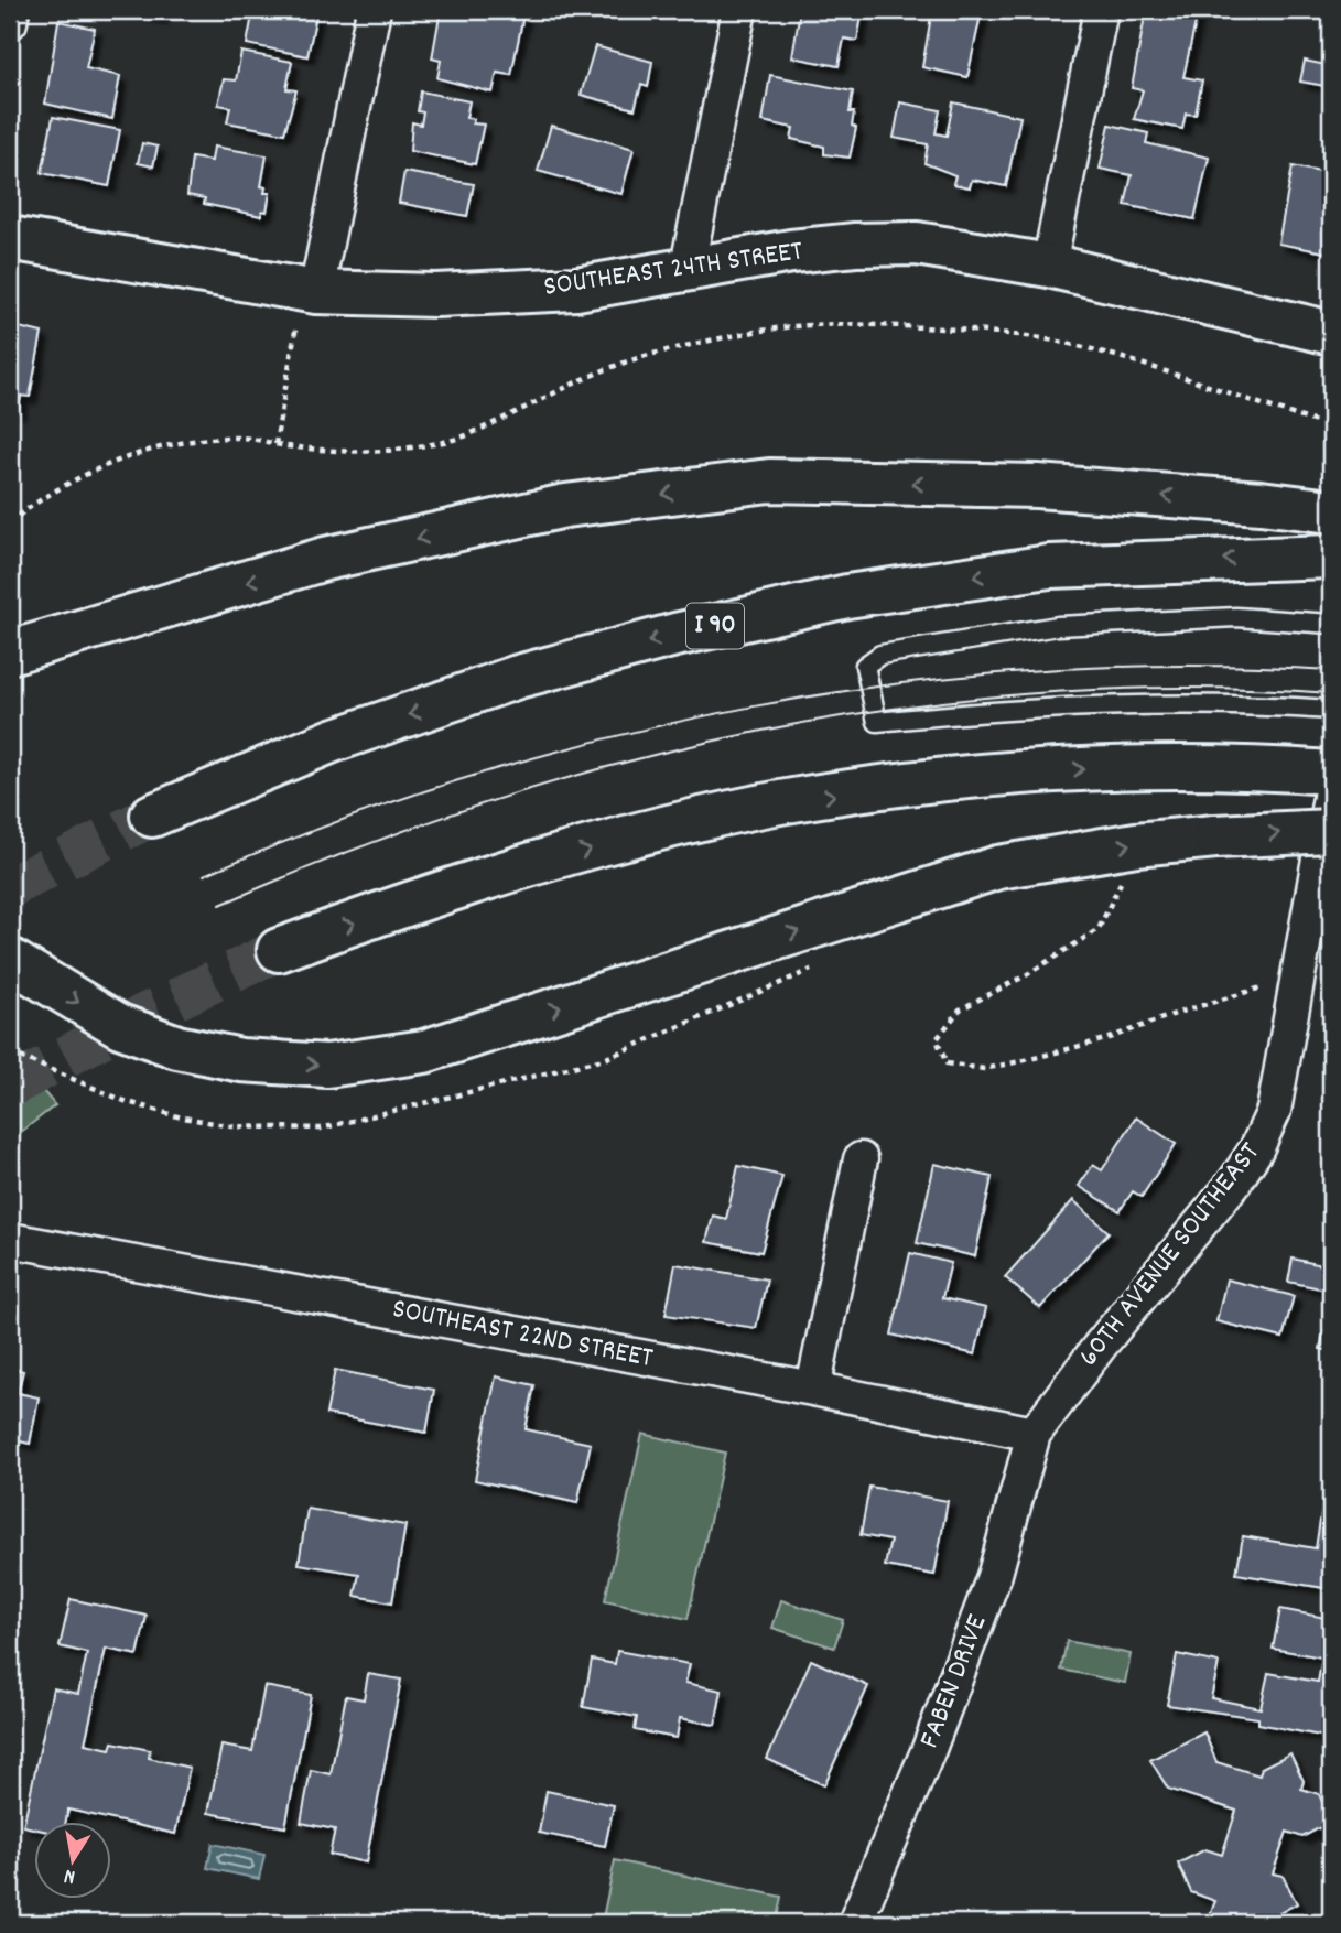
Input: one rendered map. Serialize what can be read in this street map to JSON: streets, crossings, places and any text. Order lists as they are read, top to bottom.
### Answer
{
  "streets": {
    "main road": ["SOUTHEAST 24TH STREET", "I 90"],
    "street": ["60TH AVENUE SOUTHEAST", "SOUTHEAST 22ND STREET", "FABEN DRIVE"]
  },
  "crossings": [
    ["60TH AVENUE SOUTHEAST", "SOUTHEAST 22ND STREET"],
    ["60TH AVENUE SOUTHEAST", "FABEN DRIVE"],
    ["SOUTHEAST 22ND STREET", "FABEN DRIVE"]
  ],
  "north": "bottom"
}
